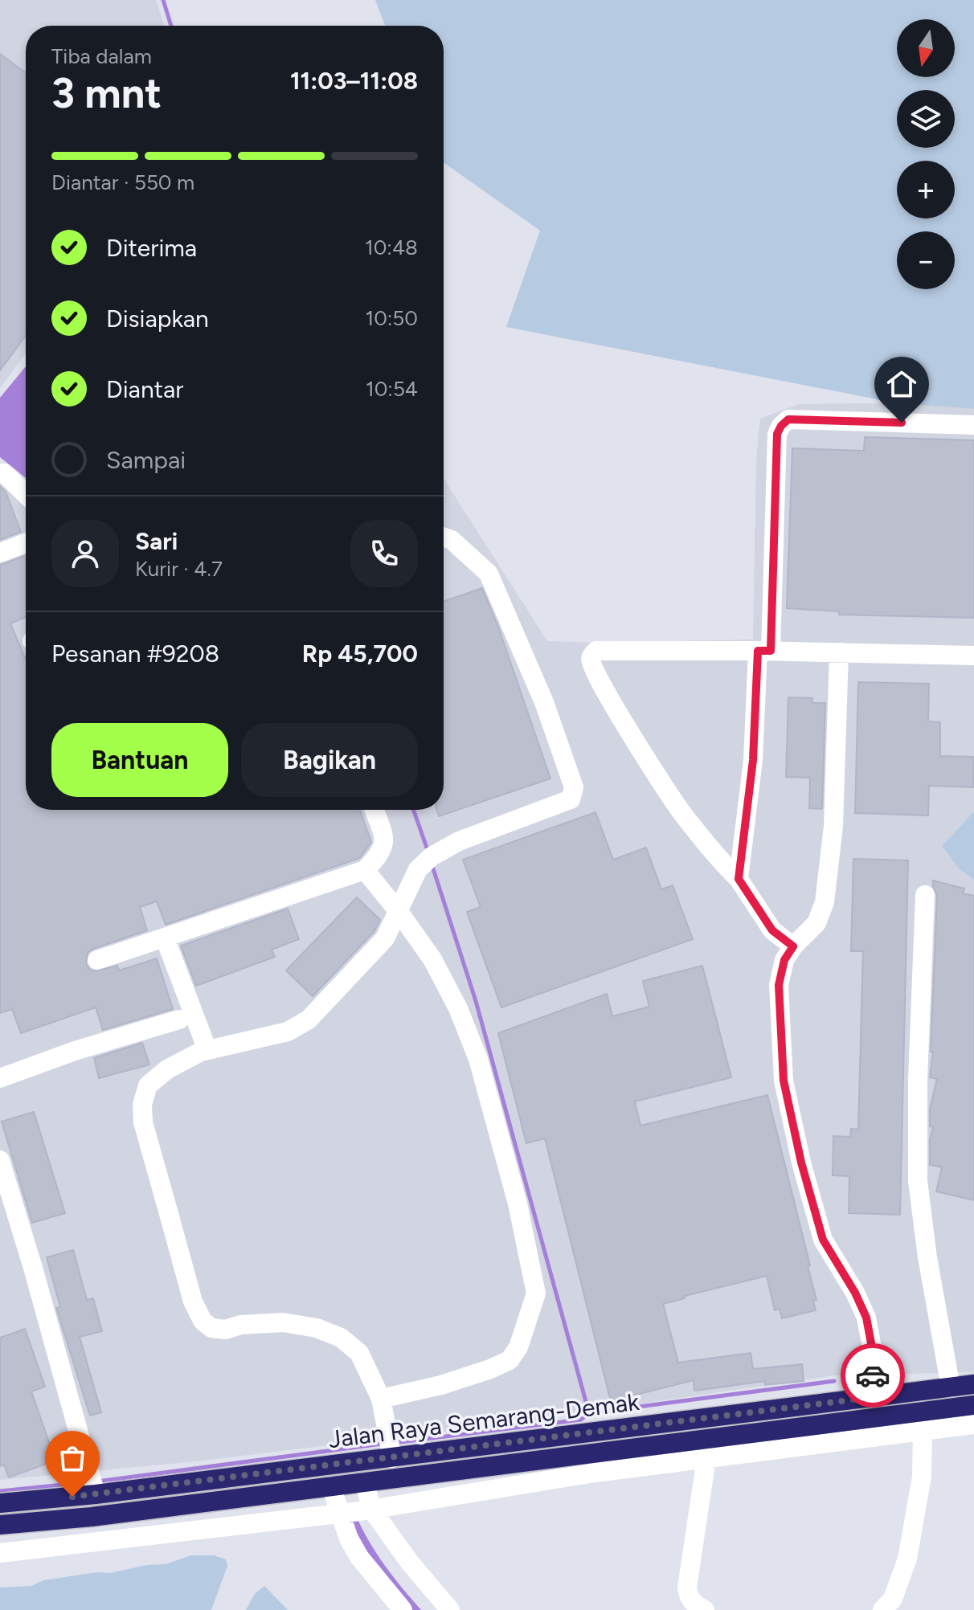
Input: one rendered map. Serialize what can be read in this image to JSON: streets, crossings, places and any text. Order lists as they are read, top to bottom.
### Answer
{
  "streets": {
    "highway": ["Jalan Raya Semarang-Demak"]
  },
  "north": "bottom",
  "page": {
    "map_buttons": ["+", "−"],
    "heading": ["3 mnt", "Tiba dalam", "11:03–11:08"],
    "panel": [
      "Sari",
      "Kurir · 4.7",
      "Pesanan #9208",
      "Rp 45,700"
    ],
    "bar": "Diantar · 550 m",
    "list": [
      ["Diterima", "10:48"],
      ["Disiapkan", "10:50"],
      ["Diantar", "10:54"],
      "Sampai"
    ],
    "buttons": ["Bantuan", "Bagikan"]
  }
}
